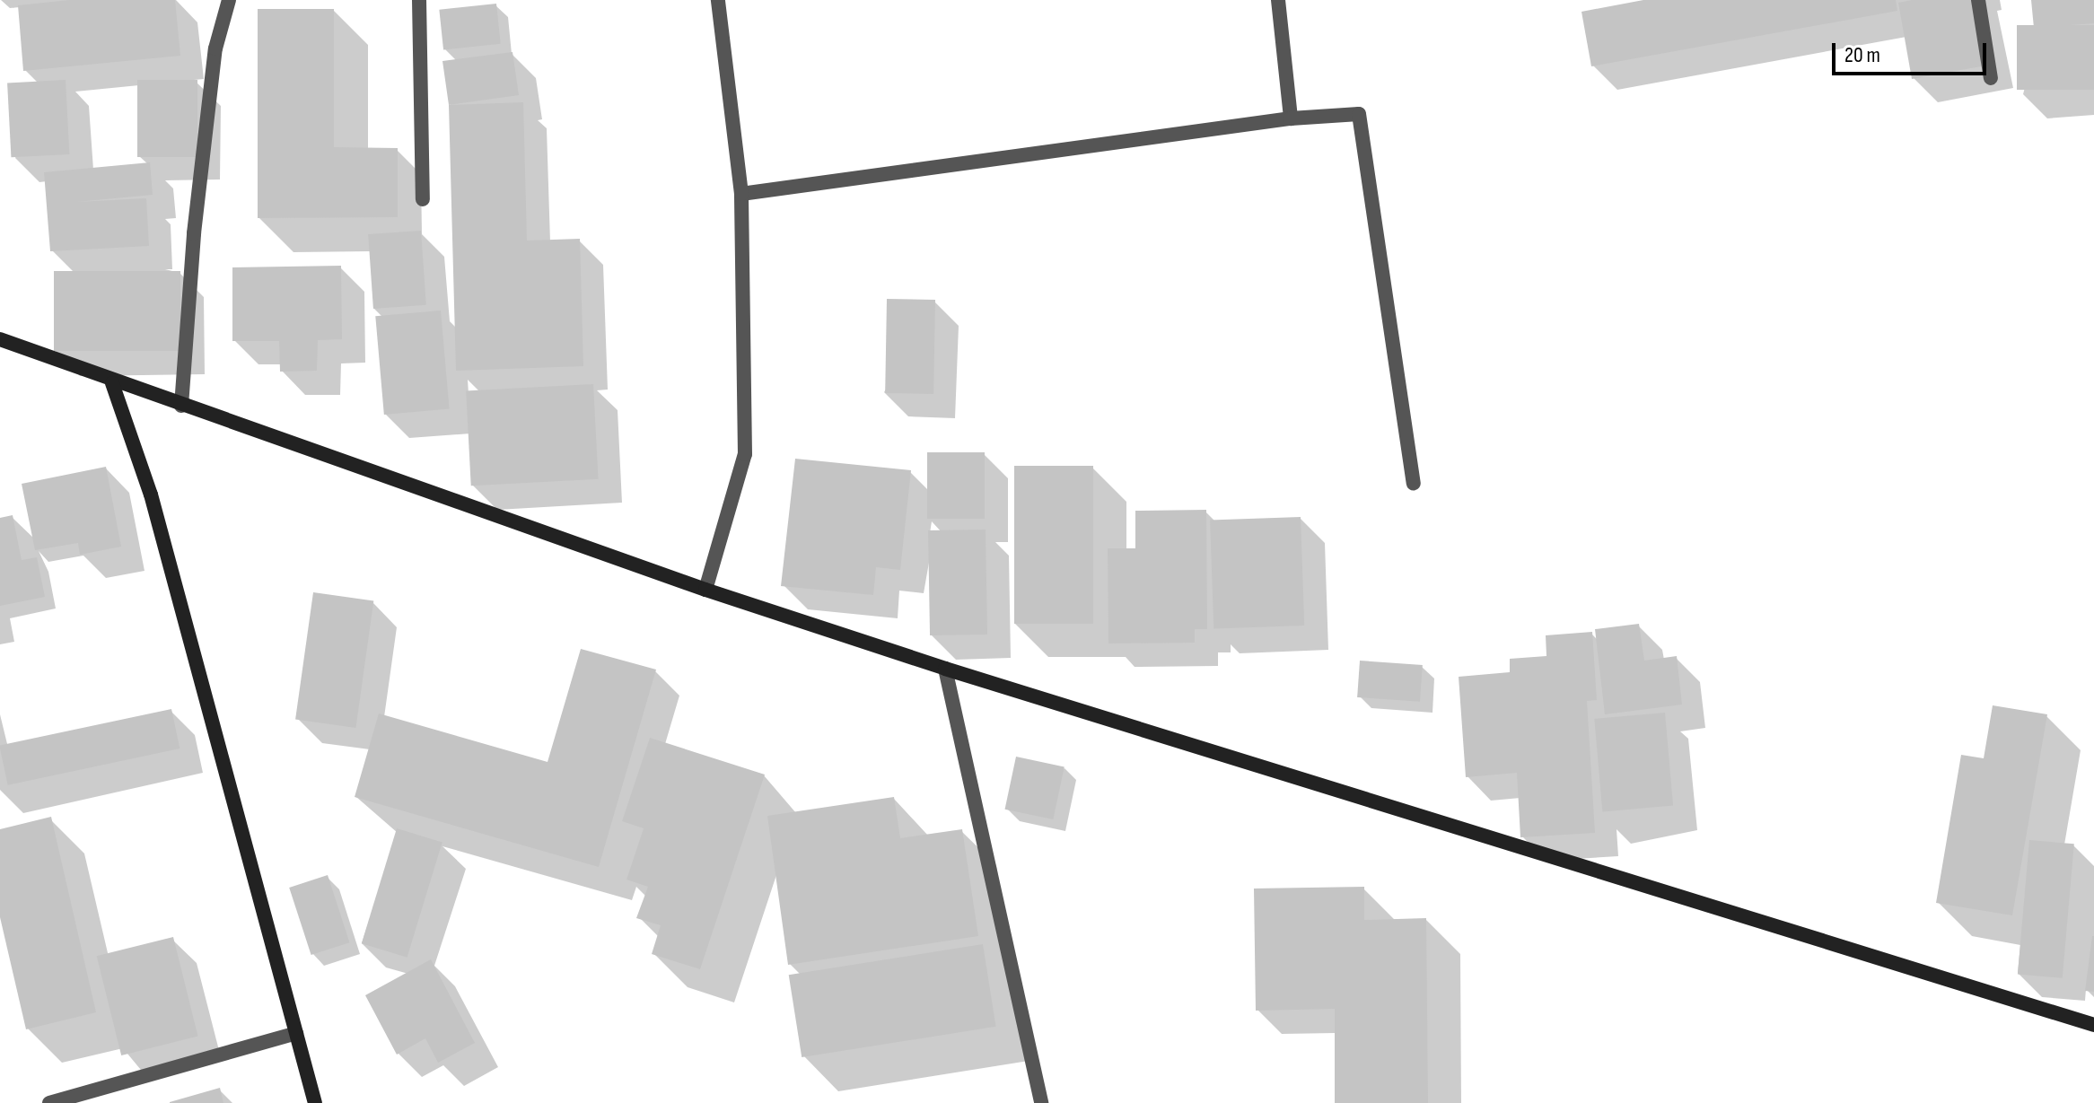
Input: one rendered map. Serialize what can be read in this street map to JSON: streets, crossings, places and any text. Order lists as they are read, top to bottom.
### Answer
{
  "scale_bar": "20 m"
}
